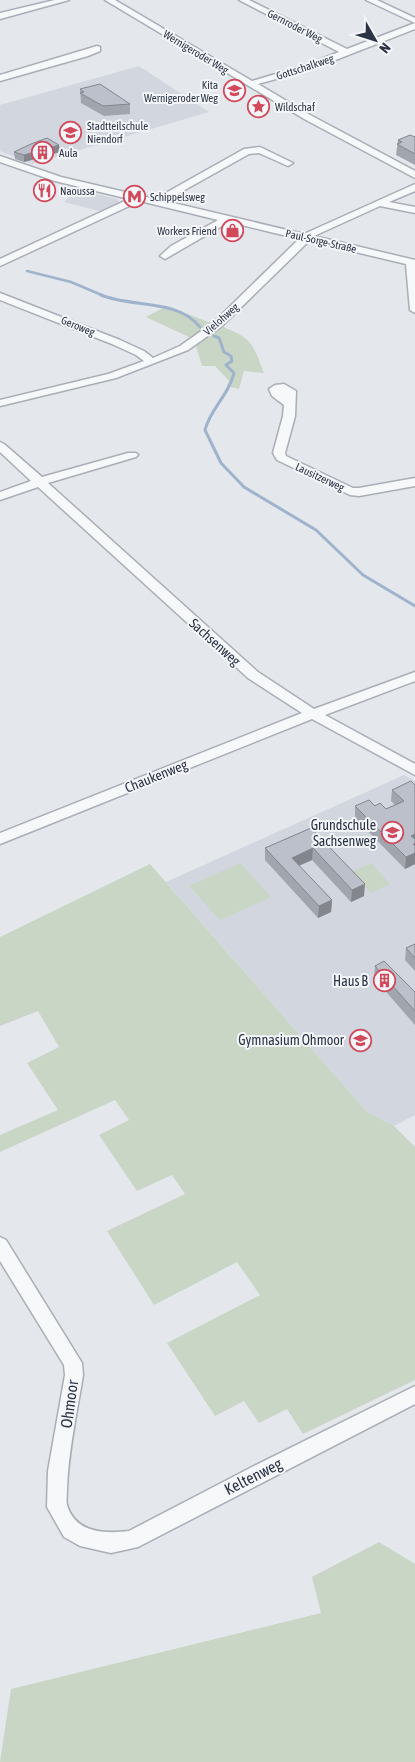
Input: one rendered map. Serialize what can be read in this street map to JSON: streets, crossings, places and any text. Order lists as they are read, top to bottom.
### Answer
{
  "streets": {
    "street": [
      "Gernroder Weg",
      "Wernigeroder Weg",
      "Gottschalkweg",
      "Paul-Sorge-Straße",
      "Vielohweg",
      "Geroweg",
      "Lausitzerweg",
      "Sachsenweg",
      "Chaukenweg",
      "Ohmoor",
      "Keltenweg"
    ]
  },
  "crossings": [
    ["Gernroder Weg", "Gottschalkweg"],
    ["Wernigeroder Weg", "Gottschalkweg"],
    ["Paul-Sorge-Straße", "Vielohweg"],
    ["Vielohweg", "Geroweg"],
    ["Sachsenweg", "Chaukenweg"],
    ["Ohmoor", "Keltenweg"]
  ],
  "places": {
    "school or university": [
      "Kita Wernigeroder Weg",
      "Stadtteilschule Niendorf",
      "Grundschule Sachsenweg",
      "Gymnasium Ohmoor"
    ],
    "place": ["Wildschaf"],
    "building": ["Aula", "Haus B"],
    "restaurant": ["Naoussa"],
    "metro station": ["Schippelsweg"],
    "shop": ["Workers Friend"]
  },
  "north": "bottom right"
}
